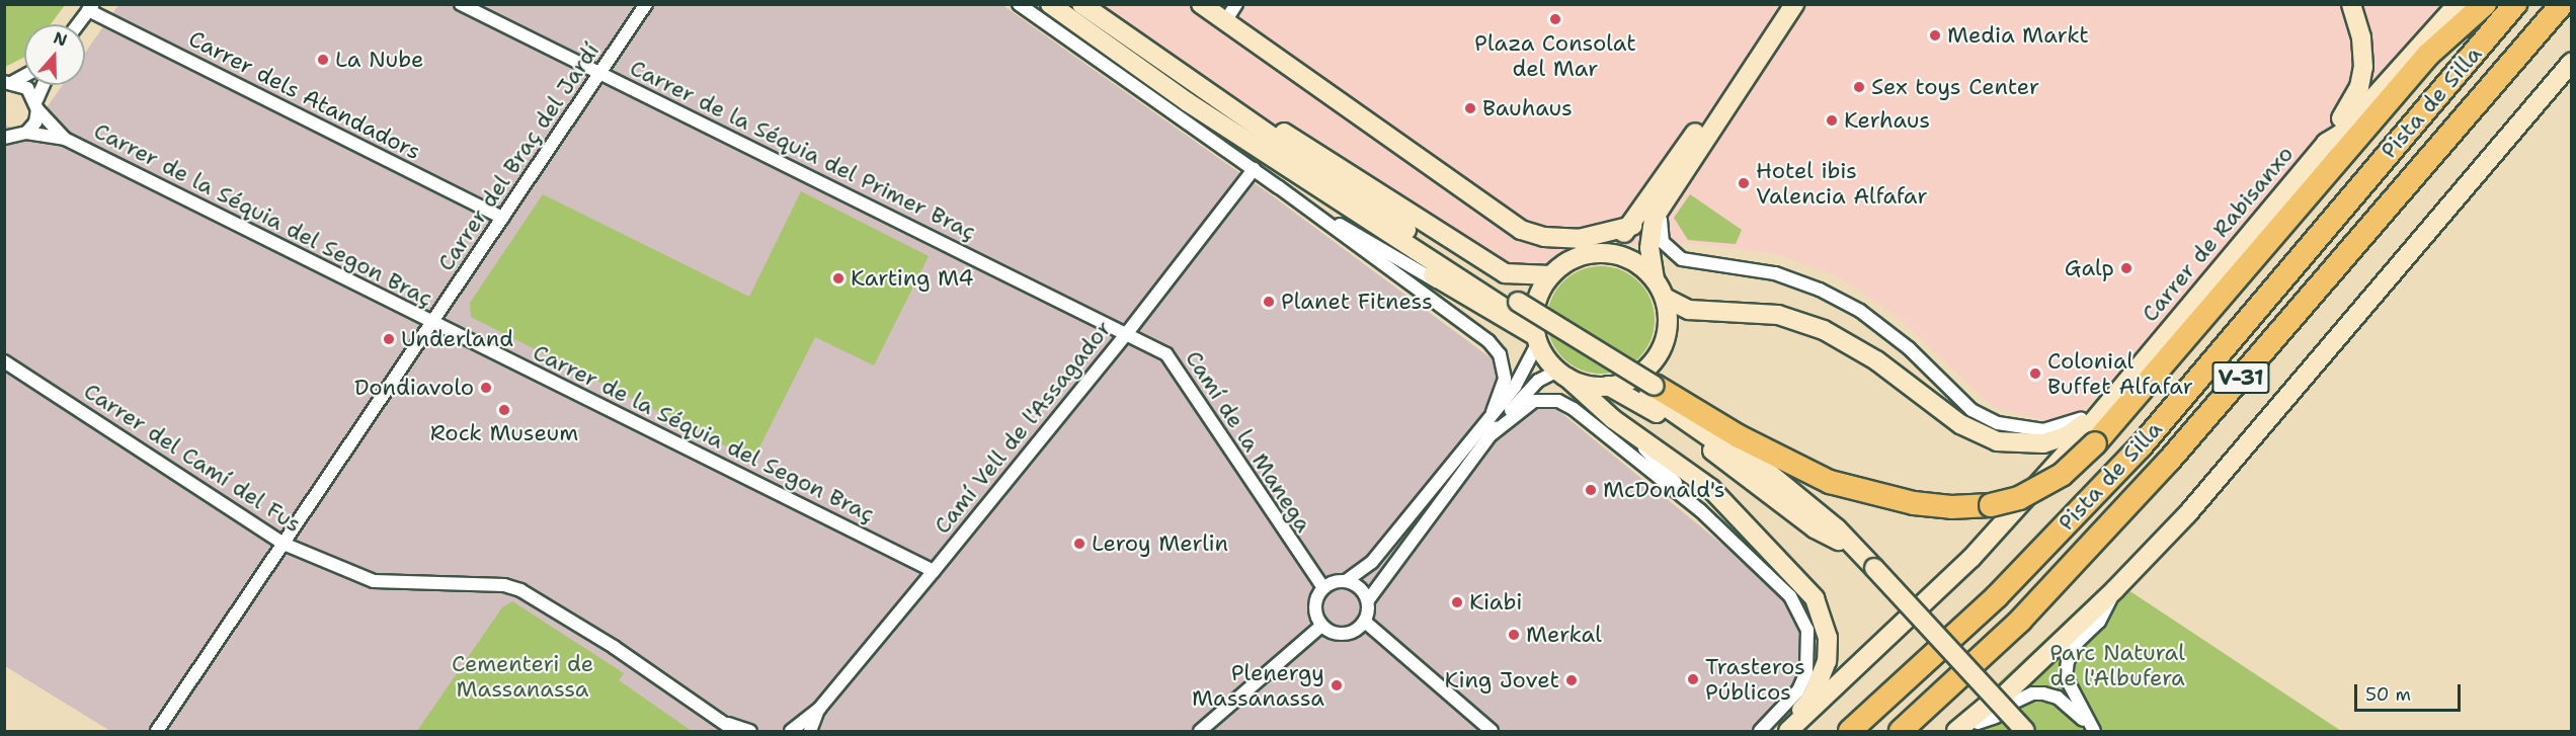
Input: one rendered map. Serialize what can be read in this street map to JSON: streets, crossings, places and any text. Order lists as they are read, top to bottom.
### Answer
{
  "streets": {
    "highway": ["Pista de Silla", "V-31"],
    "street": [
      "Carrer dels Atandadors",
      "Carrer de la Séquia del Primer Braç",
      "Carrer del Braç del Jardí",
      "Carrer de la Séquia del Segon Braç",
      "Carrer de Rabisanxo",
      "Camí Vell de l'Assagador",
      "Camí de la Manega",
      "Carrer del Camí del Fus"
    ]
  },
  "crossings": [
    ["Carrer dels Atandadors", "Carrer del Braç del Jardí"],
    ["Carrer de la Séquia del Primer Braç", "Carrer del Braç del Jardí"],
    ["Carrer de la Séquia del Primer Braç", "Camí Vell de l'Assagador"],
    ["Carrer de la Séquia del Primer Braç", "Camí de la Manega"],
    ["Carrer del Braç del Jardí", "Carrer de la Séquia del Segon Braç"],
    ["Carrer del Braç del Jardí", "Carrer del Camí del Fus"],
    ["Carrer de la Séquia del Segon Braç", "Camí Vell de l'Assagador"],
    ["Camí Vell de l'Assagador", "Camí de la Manega"]
  ],
  "parks": ["Parc Natural de l'Albufera", "Cementeri de Massanassa"],
  "places": [
    "Plaza Consolat del Mar",
    "Media Markt",
    "La Nube",
    "Sex toys Center",
    "Bauhaus",
    "Kerhaus",
    "Hotel ibis Valencia Alfafar",
    "Galp",
    "Karting M4",
    "Planet Fitness",
    "Underland",
    "Colonial Buffet Alfafar",
    "Dondiavolo",
    "Rock Museum",
    "McDonald's",
    "Leroy Merlin",
    "Kiabi",
    "Merkal",
    "Trasteros Públicos",
    "King Jovet",
    "Plenergy Massanassa"
  ],
  "scale_bar": "50 m",
  "north": "top"
}
